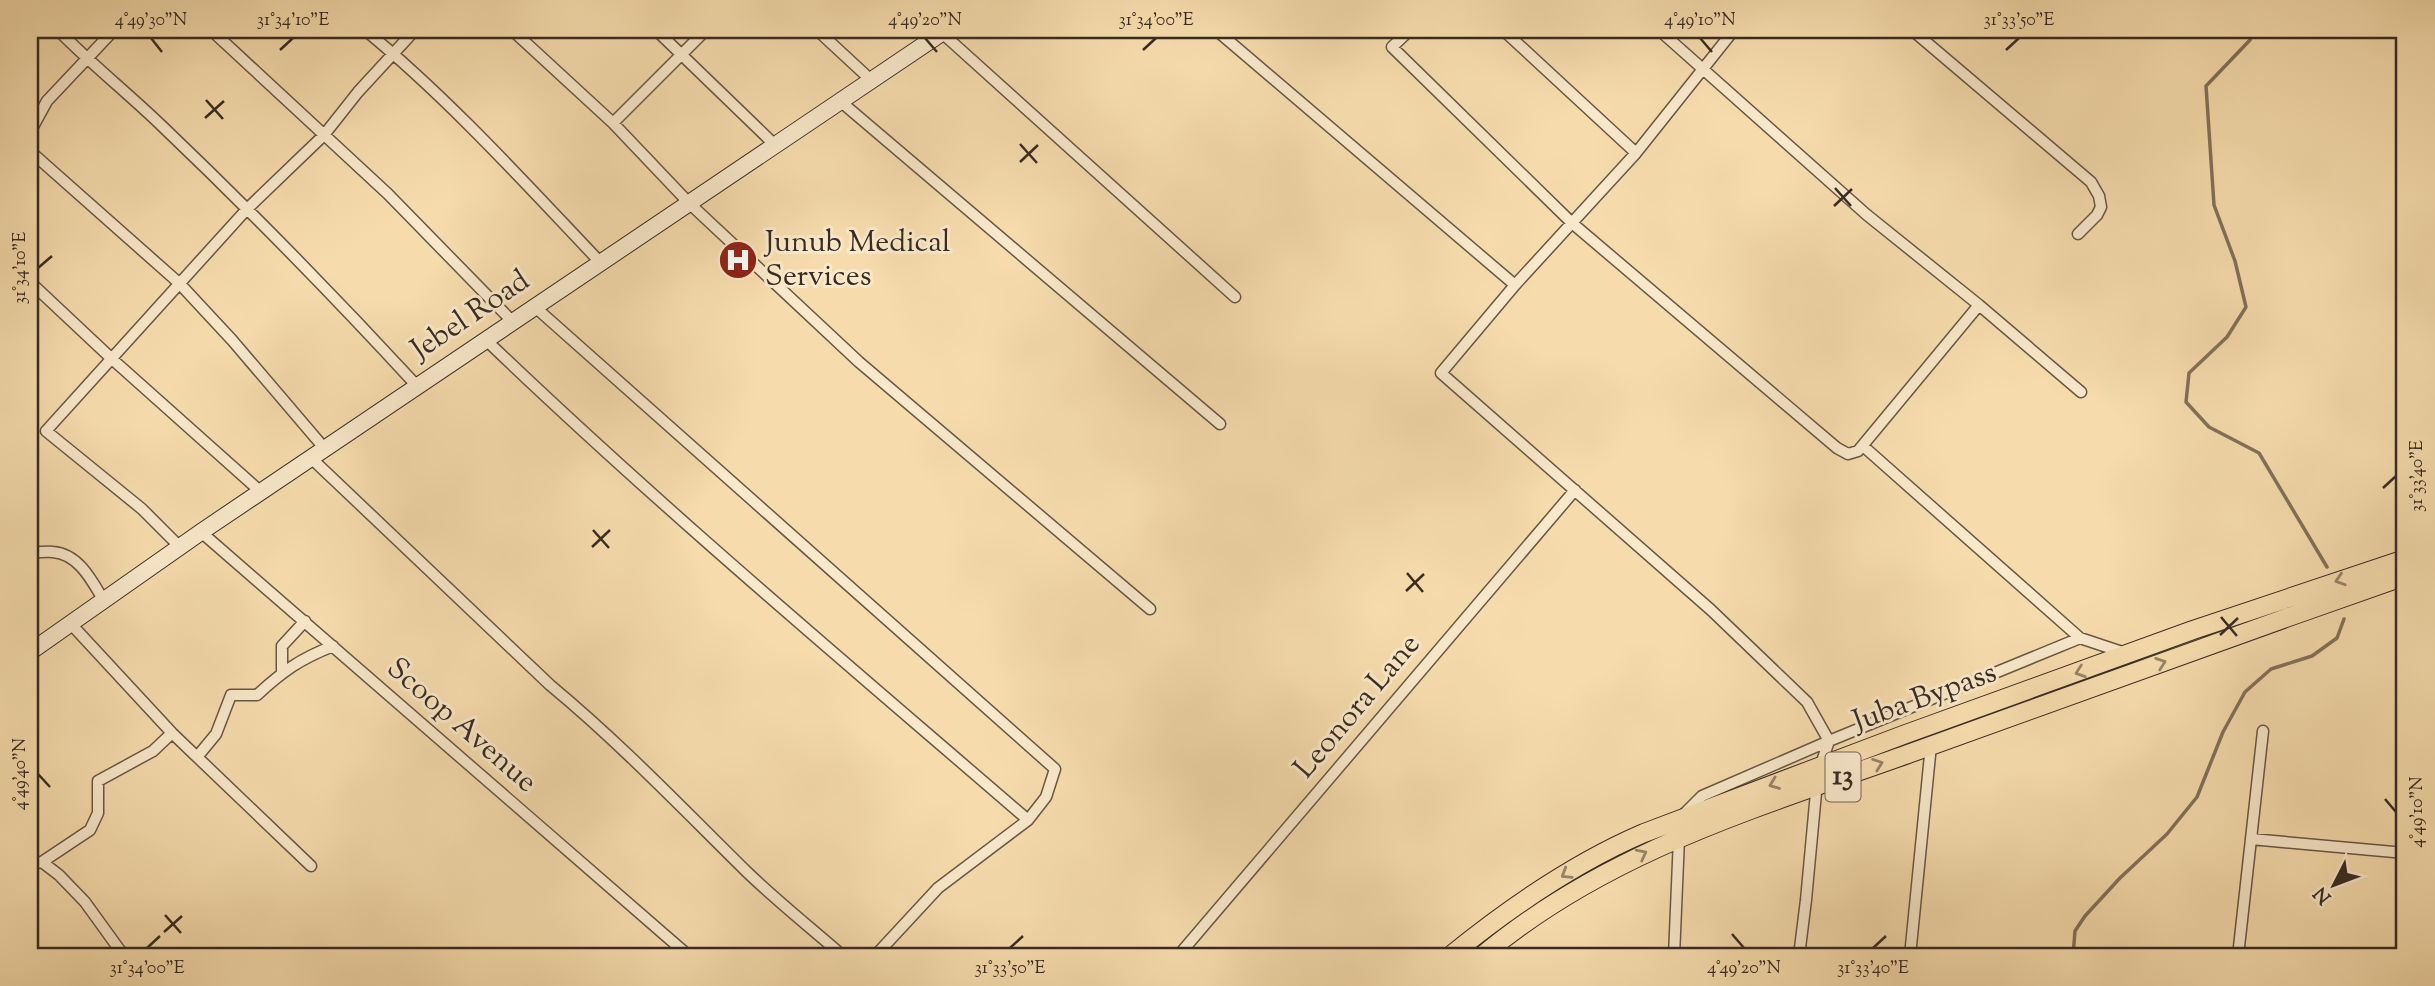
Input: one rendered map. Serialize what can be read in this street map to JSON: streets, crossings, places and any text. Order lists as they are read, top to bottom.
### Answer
{
  "streets": {
    "main road": ["Jebel Road", "Juba Bypass", "13"],
    "street": ["Leonora Lane", "Scoop Avenue"]
  },
  "crossings": [
    ["Jebel Road", "Scoop Avenue"]
  ],
  "places": {
    "hospital": ["Junub Medical Services"]
  },
  "north": "bottom left",
  "coordinates": [
    "4°49'30\"N",
    "31°34'10\"E",
    "4°49'20\"N",
    "31°34'00\"E",
    "4°49'10\"N",
    "31°33'50\"E",
    "31°33'40\"E",
    "4°49'40\"N"
  ]
}
